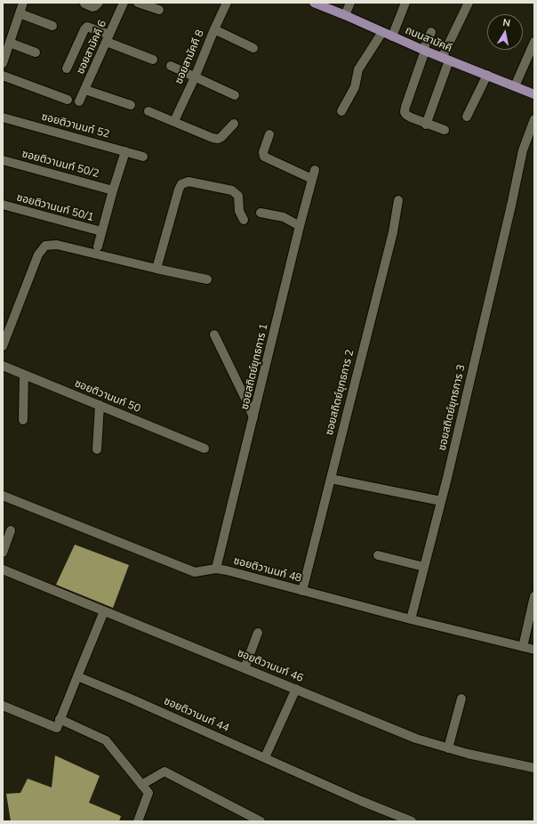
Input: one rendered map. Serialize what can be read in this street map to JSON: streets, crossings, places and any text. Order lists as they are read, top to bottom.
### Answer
{
  "streets": {
    "main road": ["ถนนสามัคคี"],
    "street": [
      "ซอยสามัคคี 6",
      "ซอยสามัคคี 8",
      "ซอยติวานนท์ 52",
      "ซอยติวานนท์ 50/2",
      "ซอยติวานนท์ 50/1",
      "ซอยสถิตย์ยุทธการ 1",
      "ซอยสถิตย์ยุทธการ 2",
      "ซอยติวานนท์ 50",
      "ซอยสถิตย์ยุทธการ 3",
      "ซอยติวานนท์ 48",
      "ซอยติวานนท์ 46",
      "ซอยติวานนท์ 44"
    ]
  },
  "crossings": [
    ["ซอยสถิตย์ยุทธการ 1", "ซอยติวานนท์ 48"],
    ["ซอยสถิตย์ยุทธการ 2", "ซอยติวานนท์ 48"],
    ["ซอยสถิตย์ยุทธการ 3", "ซอยติวานนท์ 48"]
  ],
  "north": "top"
}
